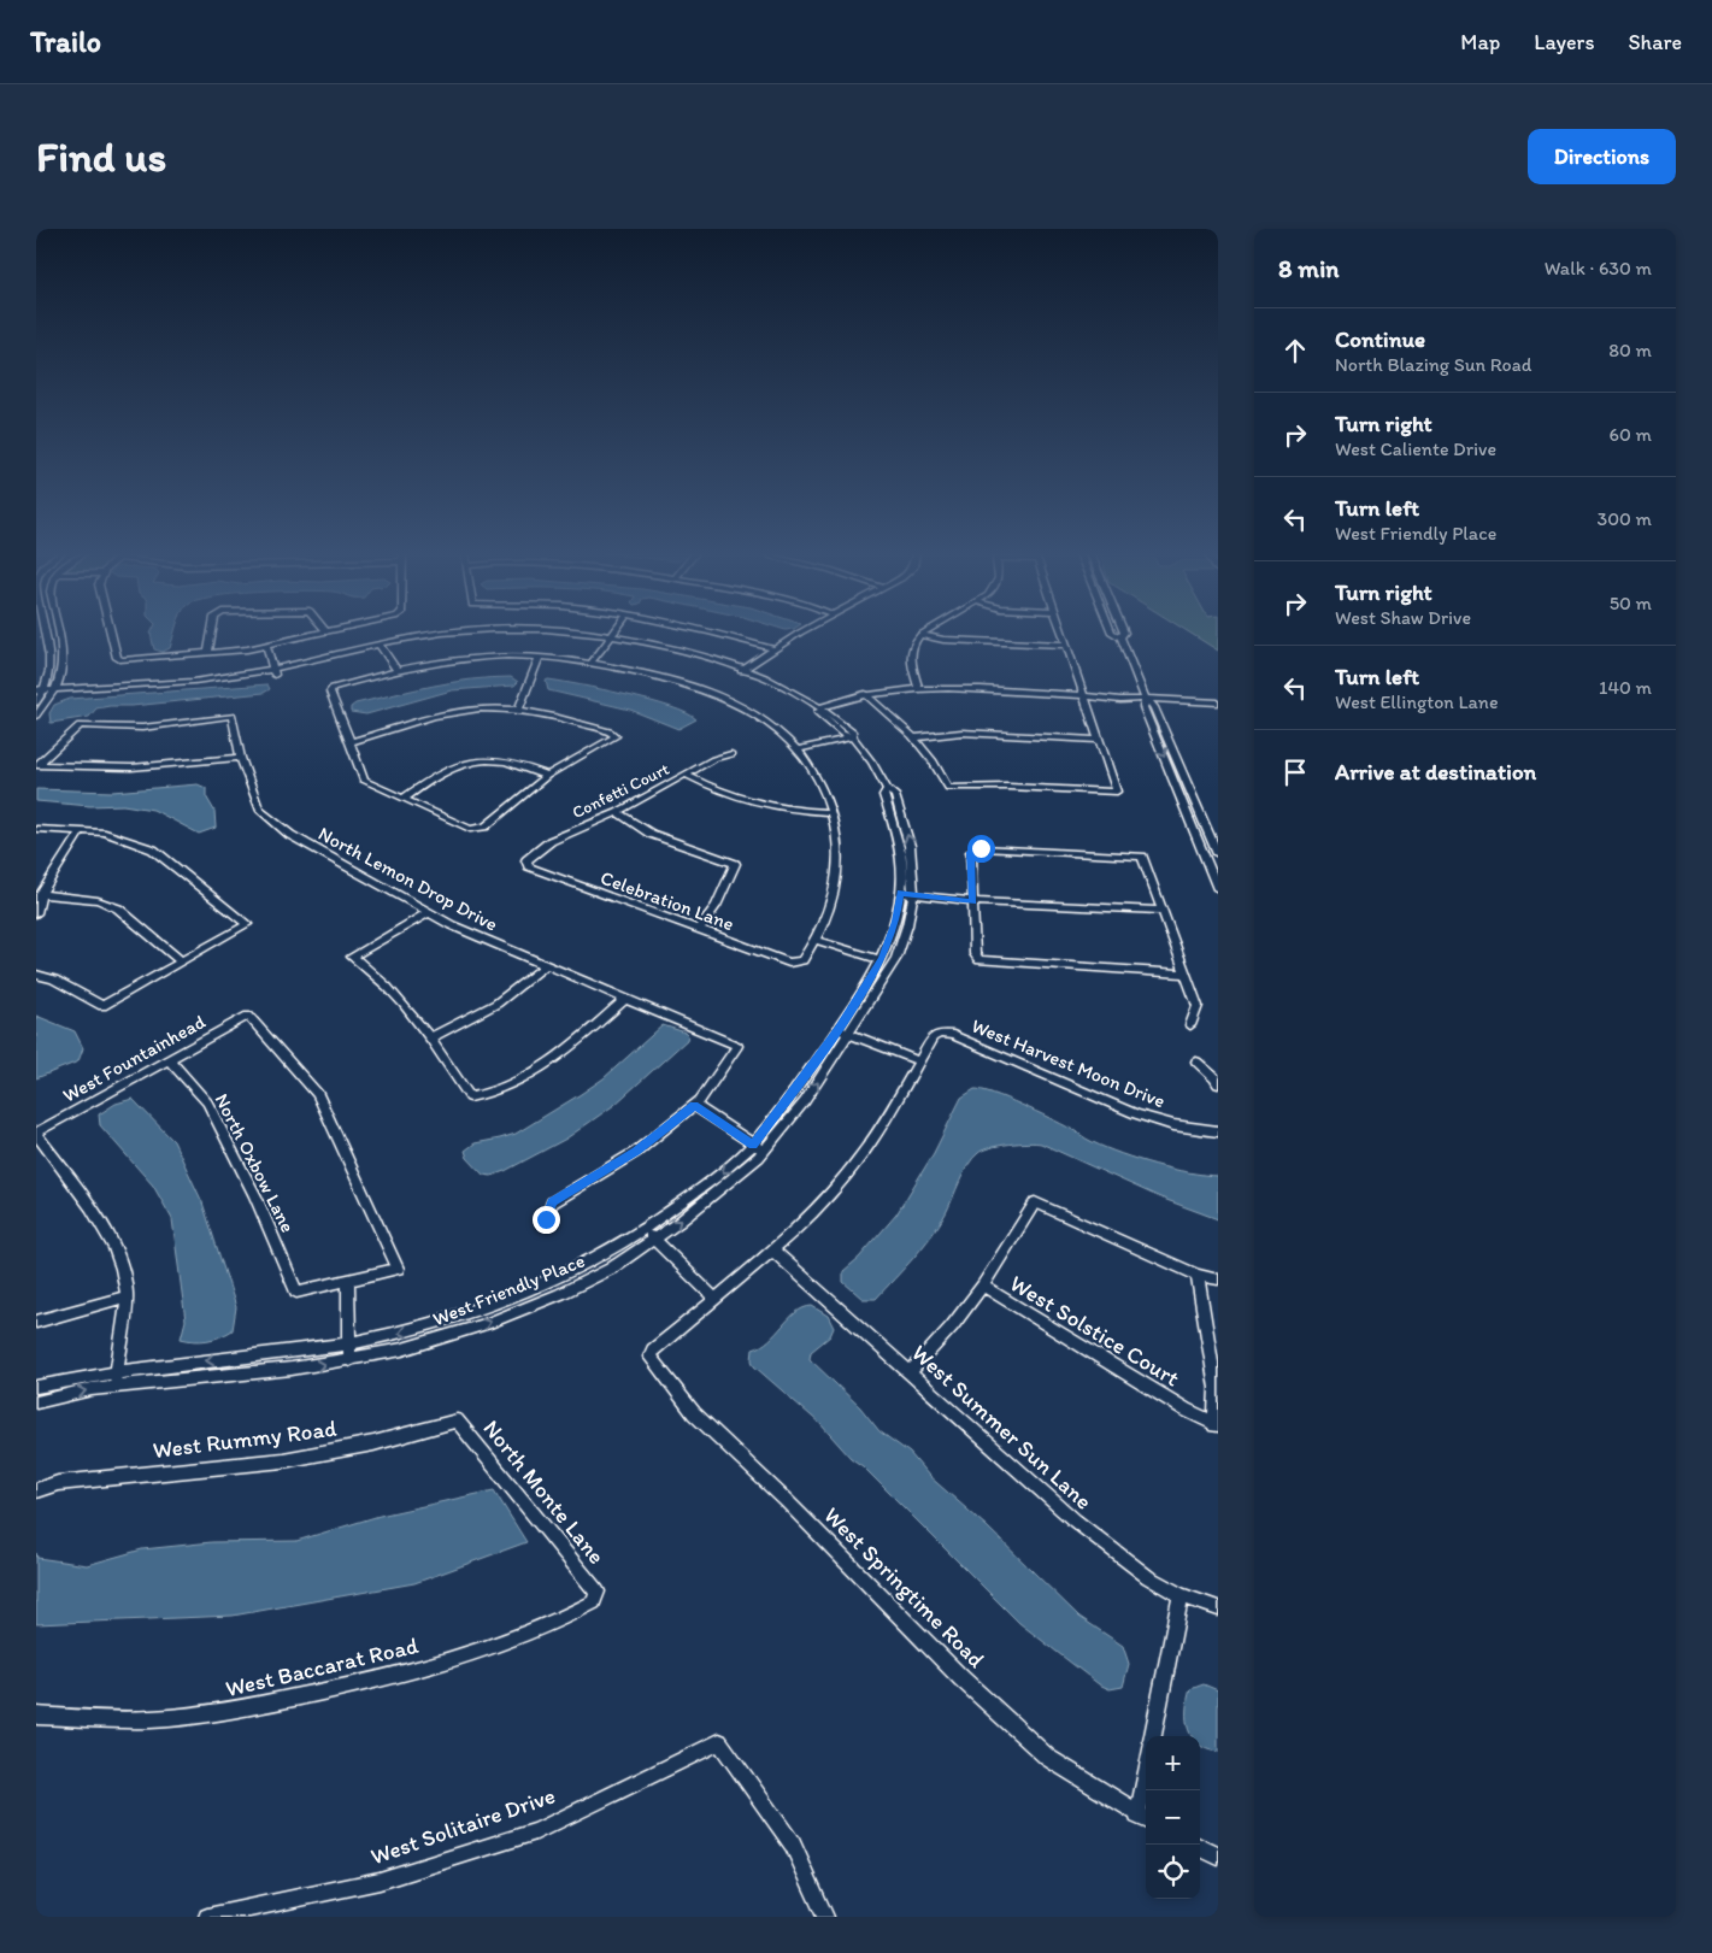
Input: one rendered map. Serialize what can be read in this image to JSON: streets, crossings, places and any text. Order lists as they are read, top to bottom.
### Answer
{
  "streets": {
    "street": [
      "Confetti Court",
      "North Lemon Drop Drive",
      "Celebration Lane",
      "West Fountainhead",
      "West Harvest Moon Drive",
      "North Oxbow Lane",
      "West Friendly Place",
      "West Solstice Court",
      "West Summer Sun Lane",
      "West Rummy Road",
      "North Monte Lane",
      "West Springtime Road",
      "West Baccarat Road",
      "West Solitaire Drive"
    ]
  },
  "crossings": [
    ["Confetti Court", "Celebration Lane"],
    ["West Fountainhead", "North Oxbow Lane"],
    ["West Rummy Road", "North Monte Lane"],
    ["North Monte Lane", "West Baccarat Road"]
  ],
  "page": {
    "header": "Trailo",
    "nav": ["Map", "Layers", "Share"],
    "buttons": "Directions",
    "title": "Find us",
    "heading": ["8 min", "Walk · 630 m"],
    "list": [
      ["Continue", "North Blazing Sun Road", "80 m"],
      ["Turn right", "West Caliente Drive", "60 m"],
      ["Turn left", "West Friendly Place", "300 m"],
      ["Turn right", "West Shaw Drive", "50 m"],
      ["Turn left", "West Ellington Lane", "140 m"],
      "Arrive at destination"
    ],
    "map_buttons": ["+", "−"]
  }
}
